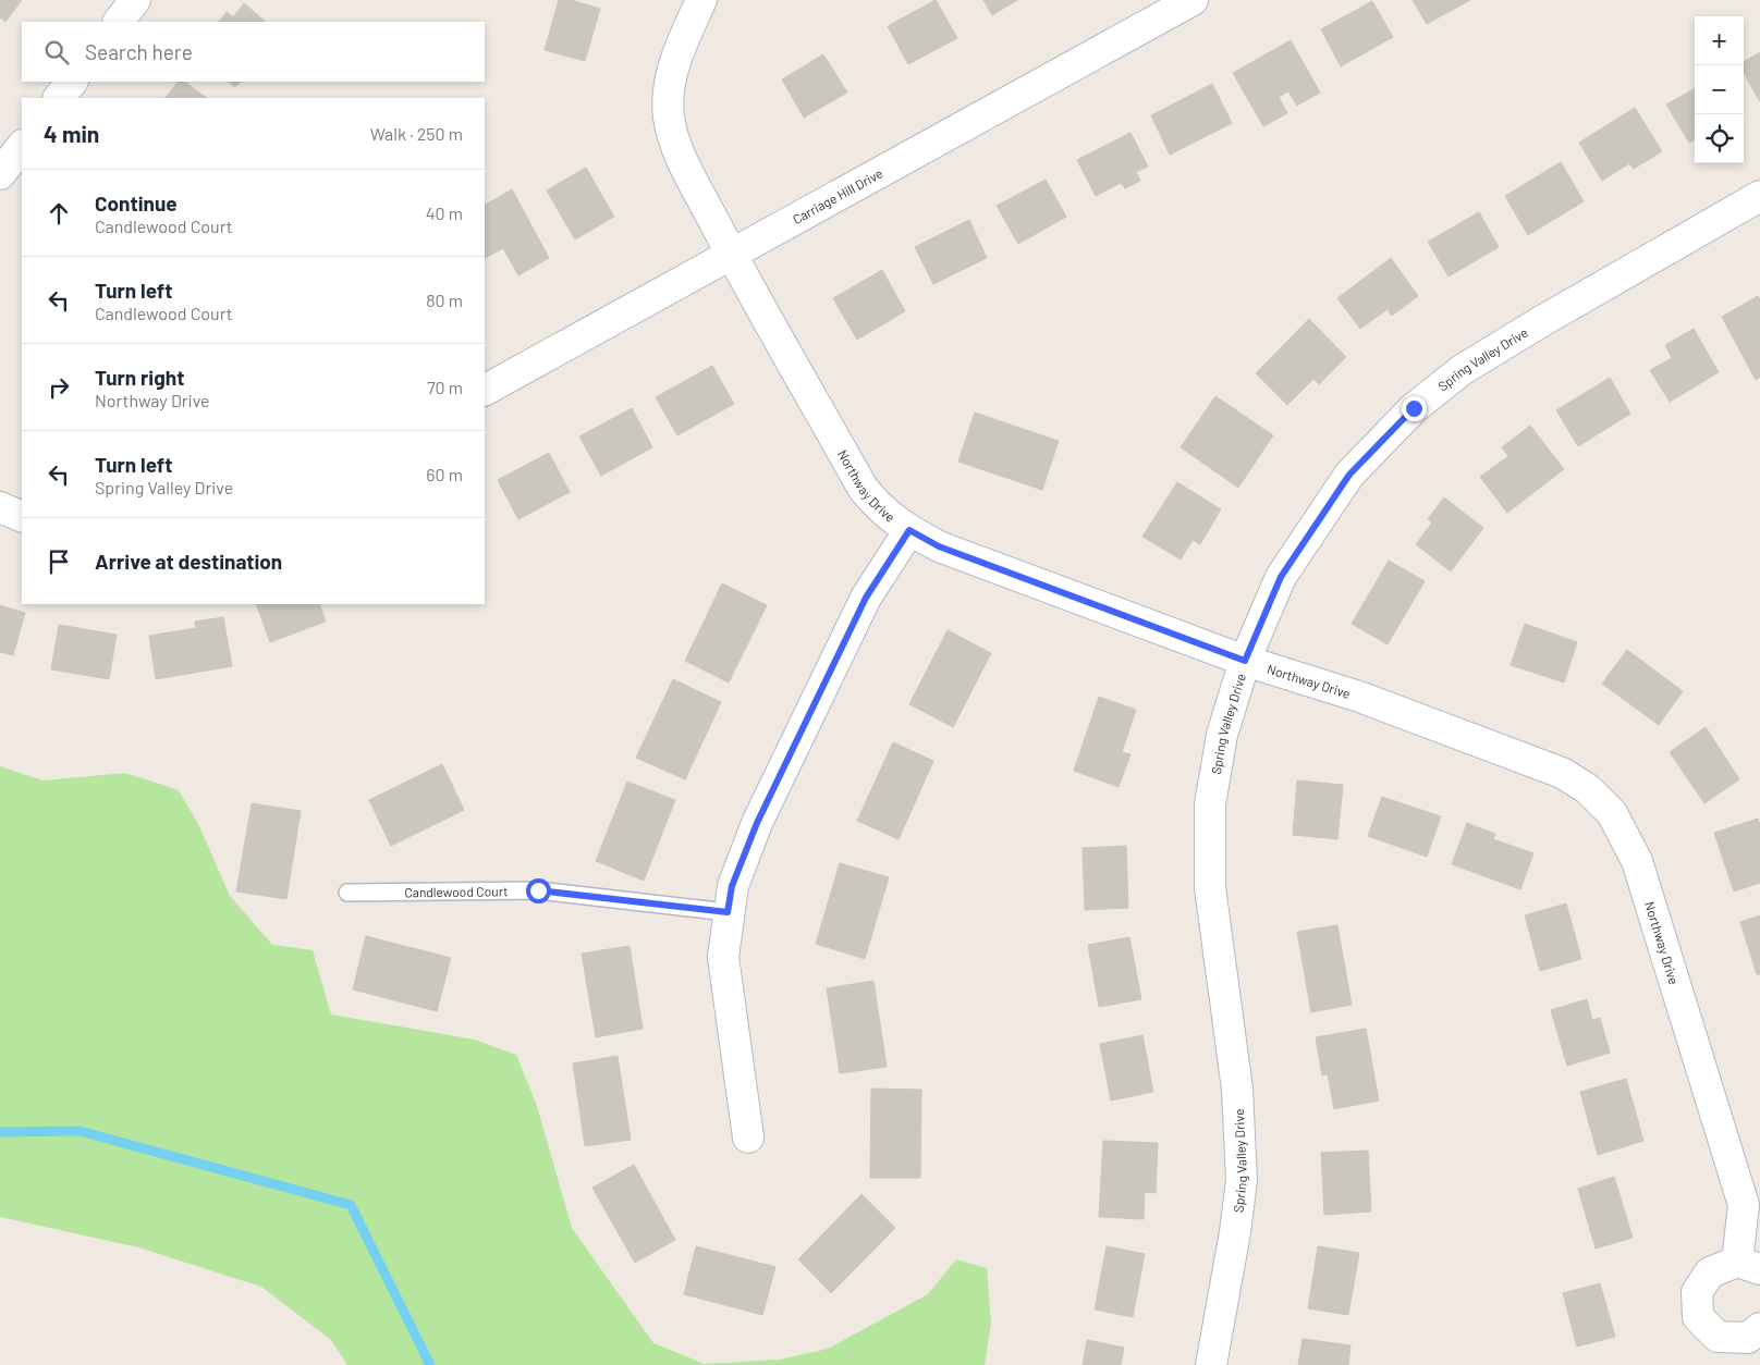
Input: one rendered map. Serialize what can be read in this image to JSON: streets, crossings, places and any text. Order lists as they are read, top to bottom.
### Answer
{
  "streets": {
    "street": ["Carriage Hill Drive", "Spring Valley Drive", "Northway Drive"],
    "lane": ["Candlewood Court"]
  },
  "crossings": [
    ["Carriage Hill Drive", "Northway Drive"],
    ["Spring Valley Drive", "Northway Drive"]
  ],
  "page": {
    "map_buttons": ["+", "−"],
    "search": "Search here",
    "heading": ["4 min", "Walk · 250 m"],
    "list": [
      ["Continue", "Candlewood Court", "40 m"],
      ["Turn left", "Candlewood Court", "80 m"],
      ["Turn right", "Northway Drive", "70 m"],
      ["Turn left", "Spring Valley Drive", "60 m"],
      "Arrive at destination"
    ]
  }
}
